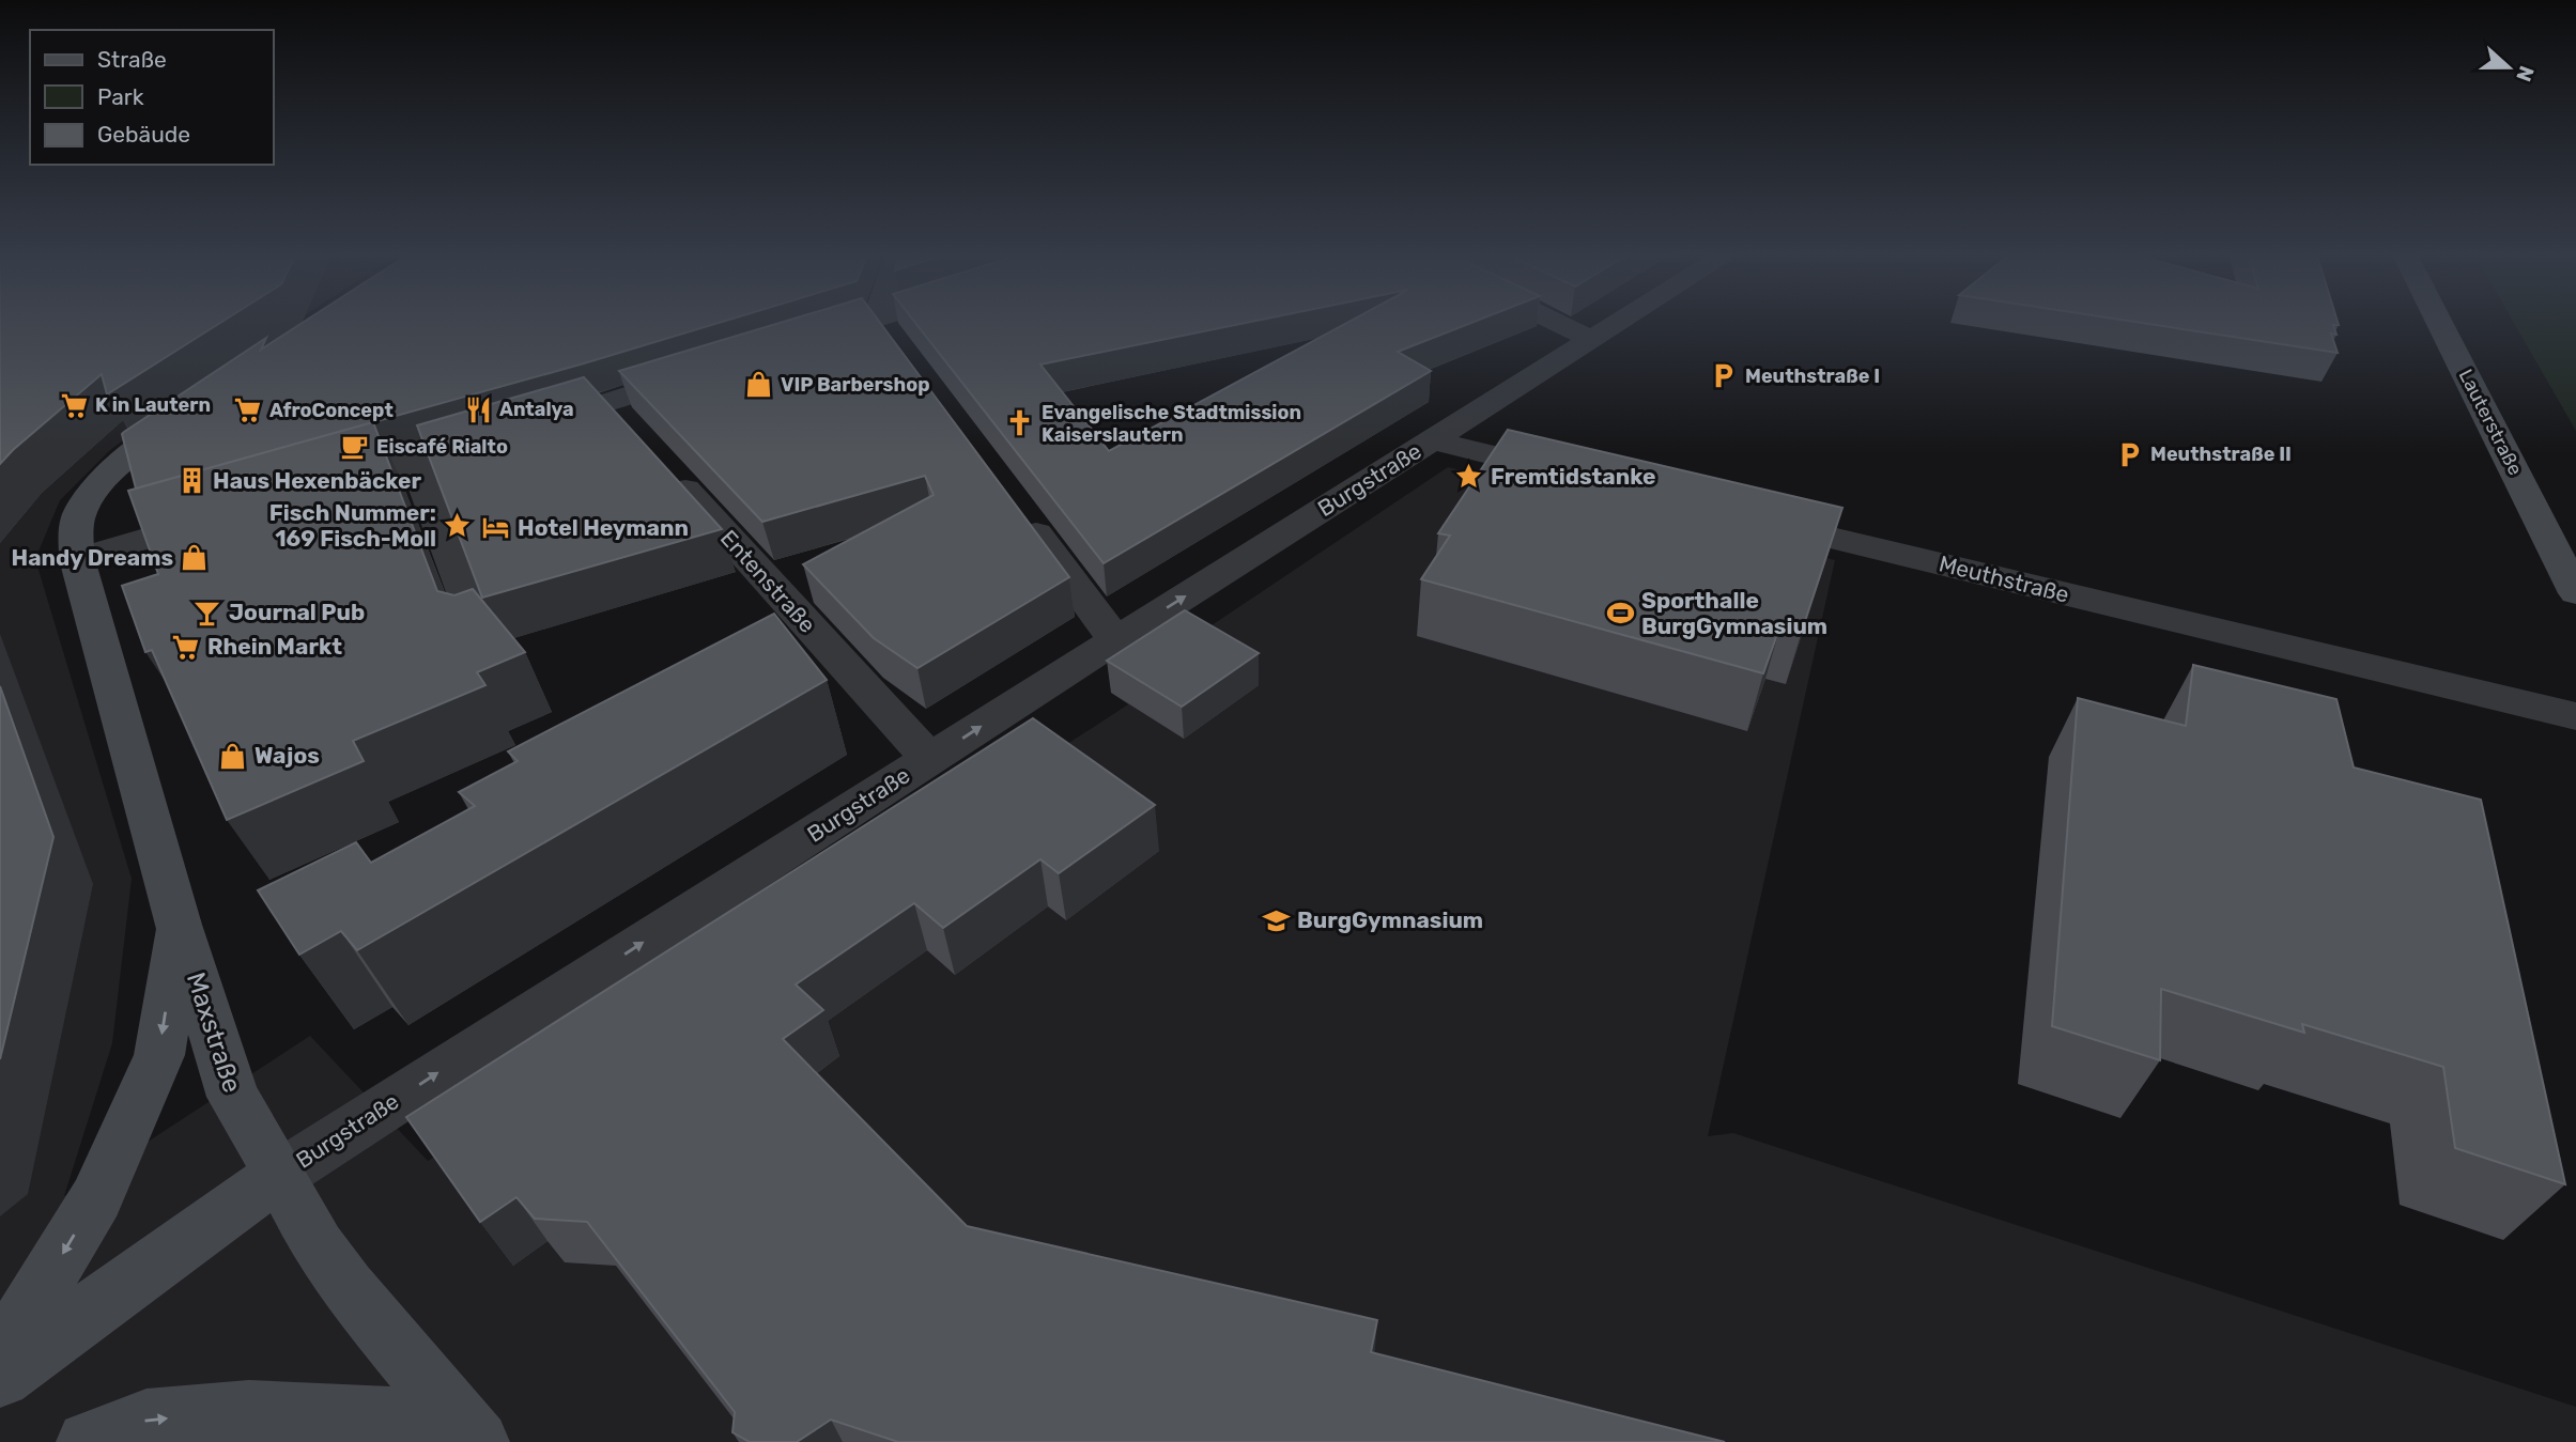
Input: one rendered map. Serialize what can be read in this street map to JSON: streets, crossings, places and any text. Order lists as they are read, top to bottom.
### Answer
{
  "streets": {
    "main road": ["Lauterstraße", "Burgstraße", "Maxstraße"],
    "street": ["Meuthstraße", "Entenstraße"]
  },
  "crossings": [
    ["Burgstraße", "Entenstraße"],
    ["Burgstraße", "Maxstraße"]
  ],
  "one_way": ["Burgstraße"],
  "places": {
    "parking": ["Meuthstraße I", "Meuthstraße II"],
    "shop": ["VIP Barbershop", "Handy Dreams", "Wajos"],
    "supermarket": ["K in Lautern", "AfroConcept", "Rhein Markt"],
    "restaurant": ["Antalya"],
    "church": ["Evangelische Stadtmission Kaiserslautern"],
    "cafe": ["Eiscafé Rialto"],
    "place": ["Fremtidstanke", "Fisch Nummer: 169 Fisch-Moll"],
    "building": ["Haus Hexenbäcker"],
    "hotel": ["Hotel Heymann"],
    "bar": ["Journal Pub"],
    "sports": ["Sporthalle BurgGymnasium"],
    "school or university": ["BurgGymnasium"]
  },
  "legend": ["Straße", "Park", "Gebäude"],
  "north": "right"
}
